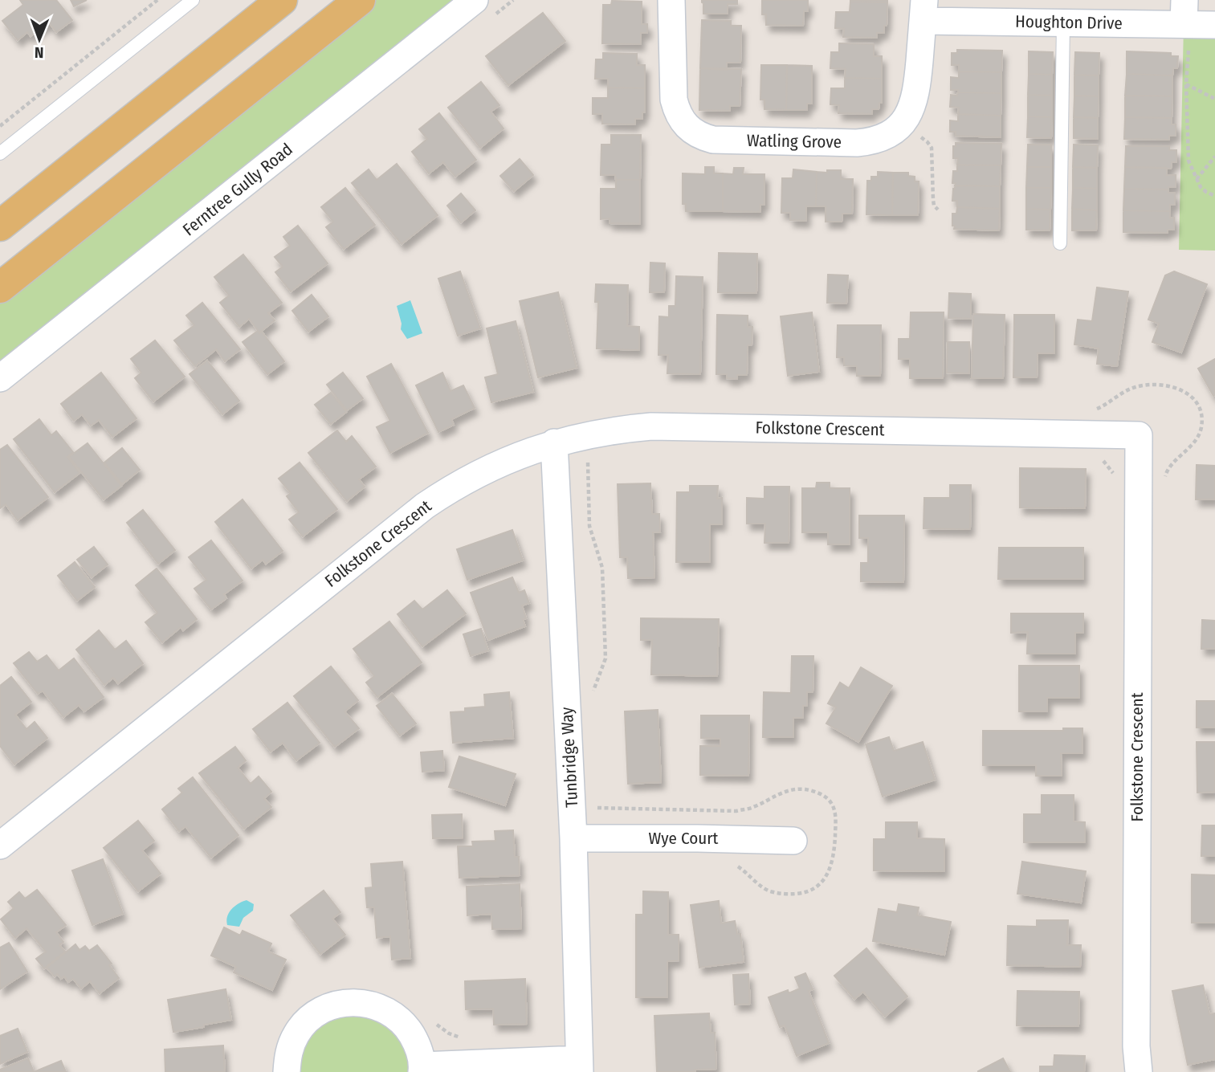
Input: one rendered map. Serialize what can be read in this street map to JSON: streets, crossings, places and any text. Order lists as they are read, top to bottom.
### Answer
{
  "streets": {
    "street": [
      "Houghton Drive",
      "Watling Grove",
      "Ferntree Gully Road",
      "Folkstone Crescent",
      "Tunbridge Way",
      "Wye Court"
    ]
  },
  "crossings": [
    ["Houghton Drive", "Watling Grove"],
    ["Folkstone Crescent", "Tunbridge Way"],
    ["Tunbridge Way", "Wye Court"]
  ],
  "north": "bottom"
}
